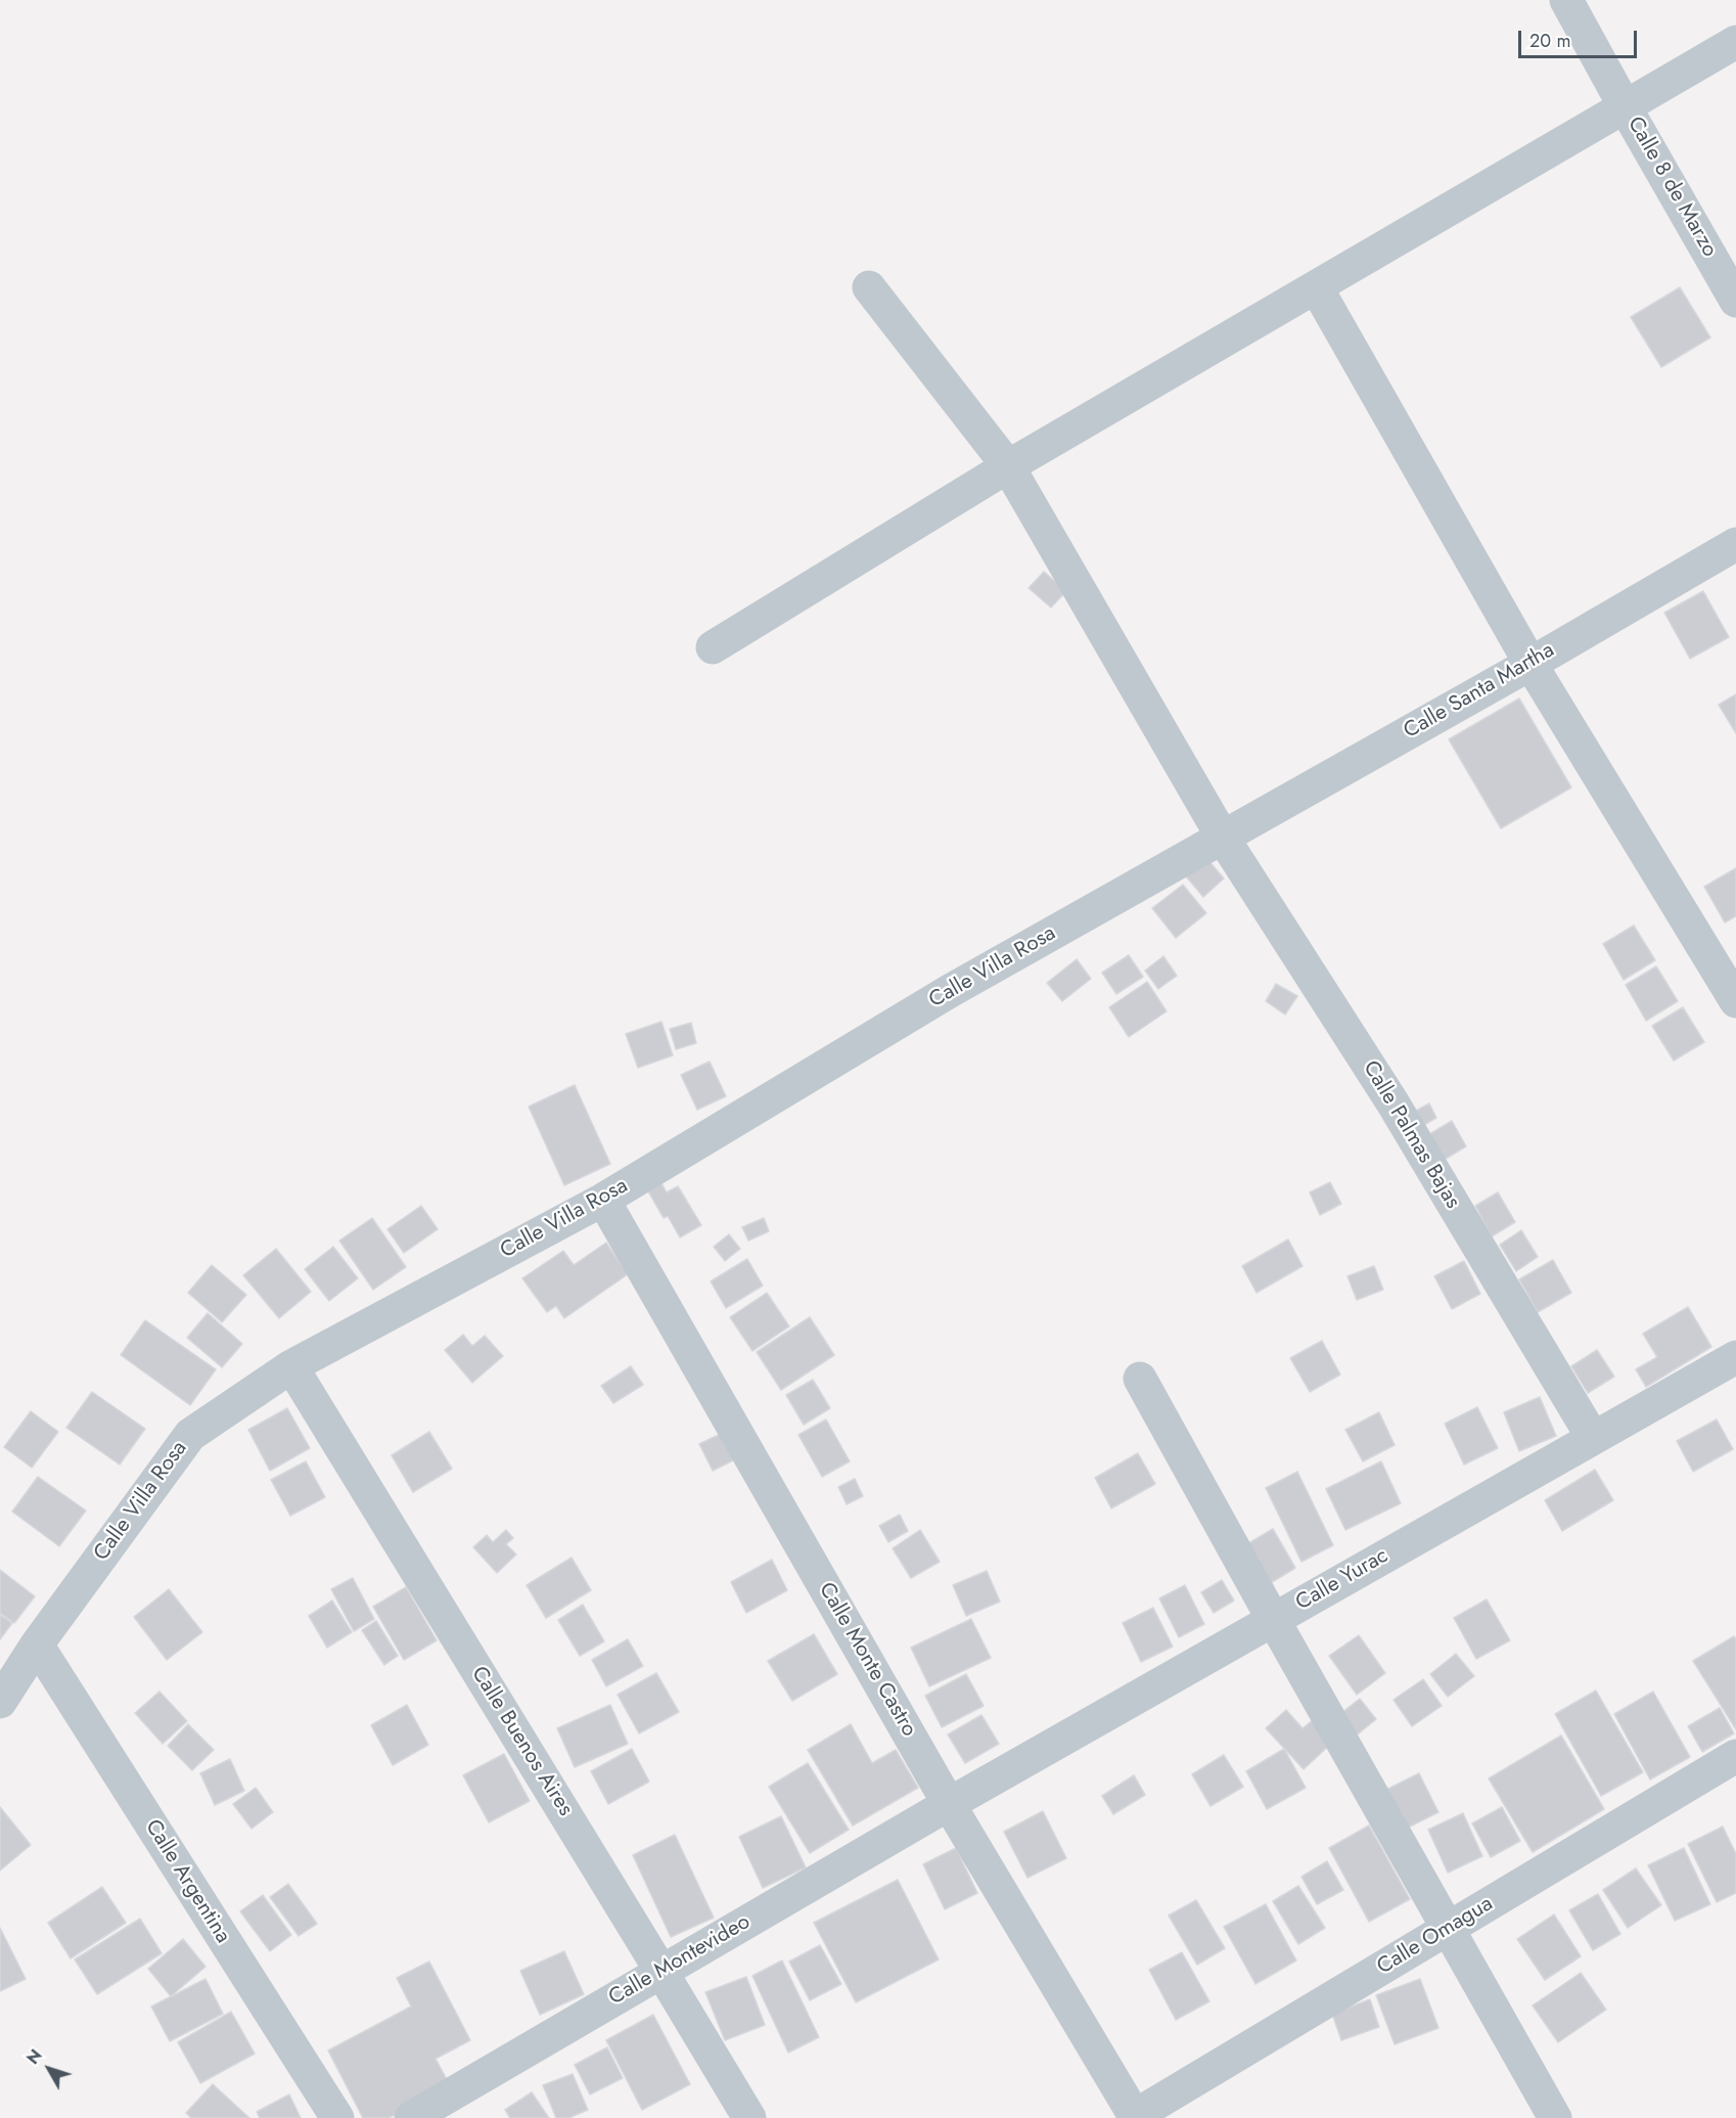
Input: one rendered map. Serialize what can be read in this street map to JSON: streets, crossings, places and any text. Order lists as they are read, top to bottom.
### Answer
{
  "streets": {
    "street": [
      "Calle 8 de Marzo",
      "Calle Santa Martha",
      "Calle Villa Rosa",
      "Calle Palmas Bajas",
      "Calle Yurac",
      "Calle Monte Castro",
      "Calle Buenos Aires",
      "Calle Argentina",
      "Calle Omagua",
      "Calle Montevideo"
    ]
  },
  "crossings": [
    ["Calle Santa Martha", "Calle Villa Rosa"],
    ["Calle Santa Martha", "Calle Palmas Bajas"],
    ["Calle Villa Rosa", "Calle Palmas Bajas"],
    ["Calle Villa Rosa", "Calle Monte Castro"],
    ["Calle Villa Rosa", "Calle Buenos Aires"],
    ["Calle Villa Rosa", "Calle Argentina"],
    ["Calle Palmas Bajas", "Calle Yurac"],
    ["Calle Yurac", "Calle Monte Castro"],
    ["Calle Yurac", "Calle Montevideo"],
    ["Calle Monte Castro", "Calle Omagua"],
    ["Calle Monte Castro", "Calle Montevideo"],
    ["Calle Buenos Aires", "Calle Montevideo"]
  ],
  "scale_bar": "20 m",
  "north": "top left"
}
